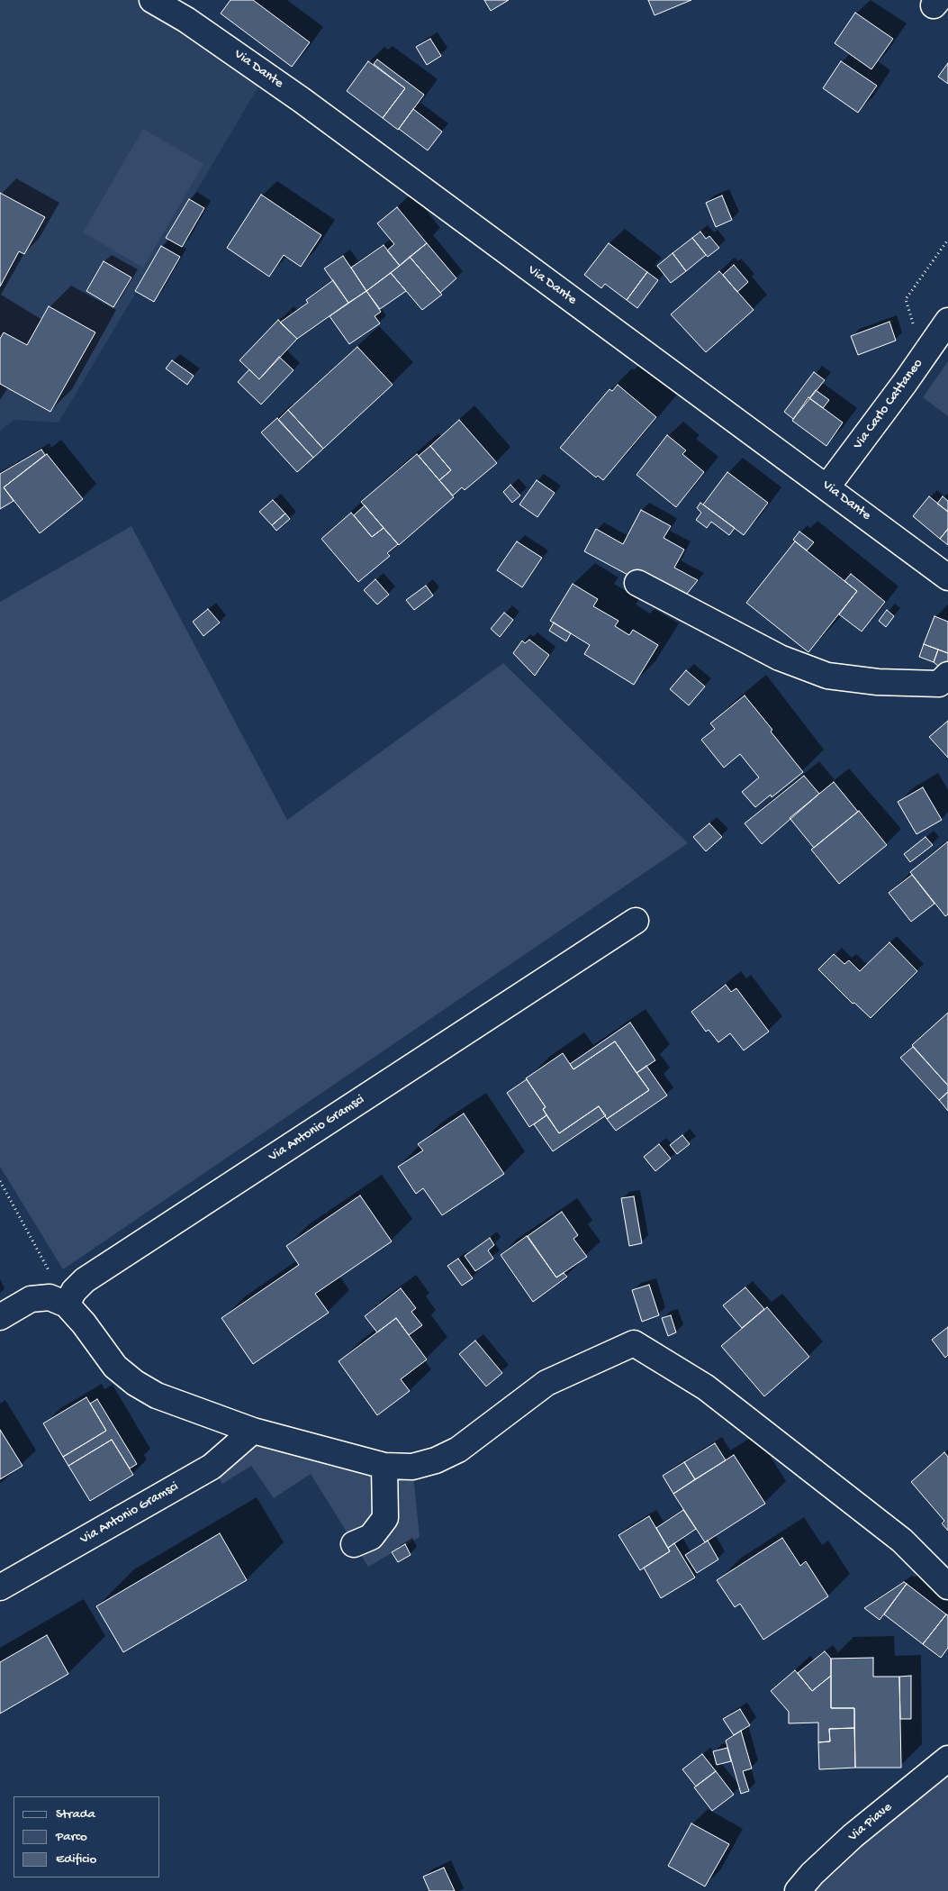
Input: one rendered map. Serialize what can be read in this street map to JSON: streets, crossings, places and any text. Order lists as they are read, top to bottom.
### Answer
{
  "streets": {
    "street": [
      "Via Dante",
      "Via Carlo Cattaneo",
      "Via Antonio Gramsci",
      "Via Piave"
    ]
  },
  "crossings": [
    ["Via Dante", "Via Carlo Cattaneo"]
  ],
  "legend": ["Strada", "Parco", "Edificio"]
}
